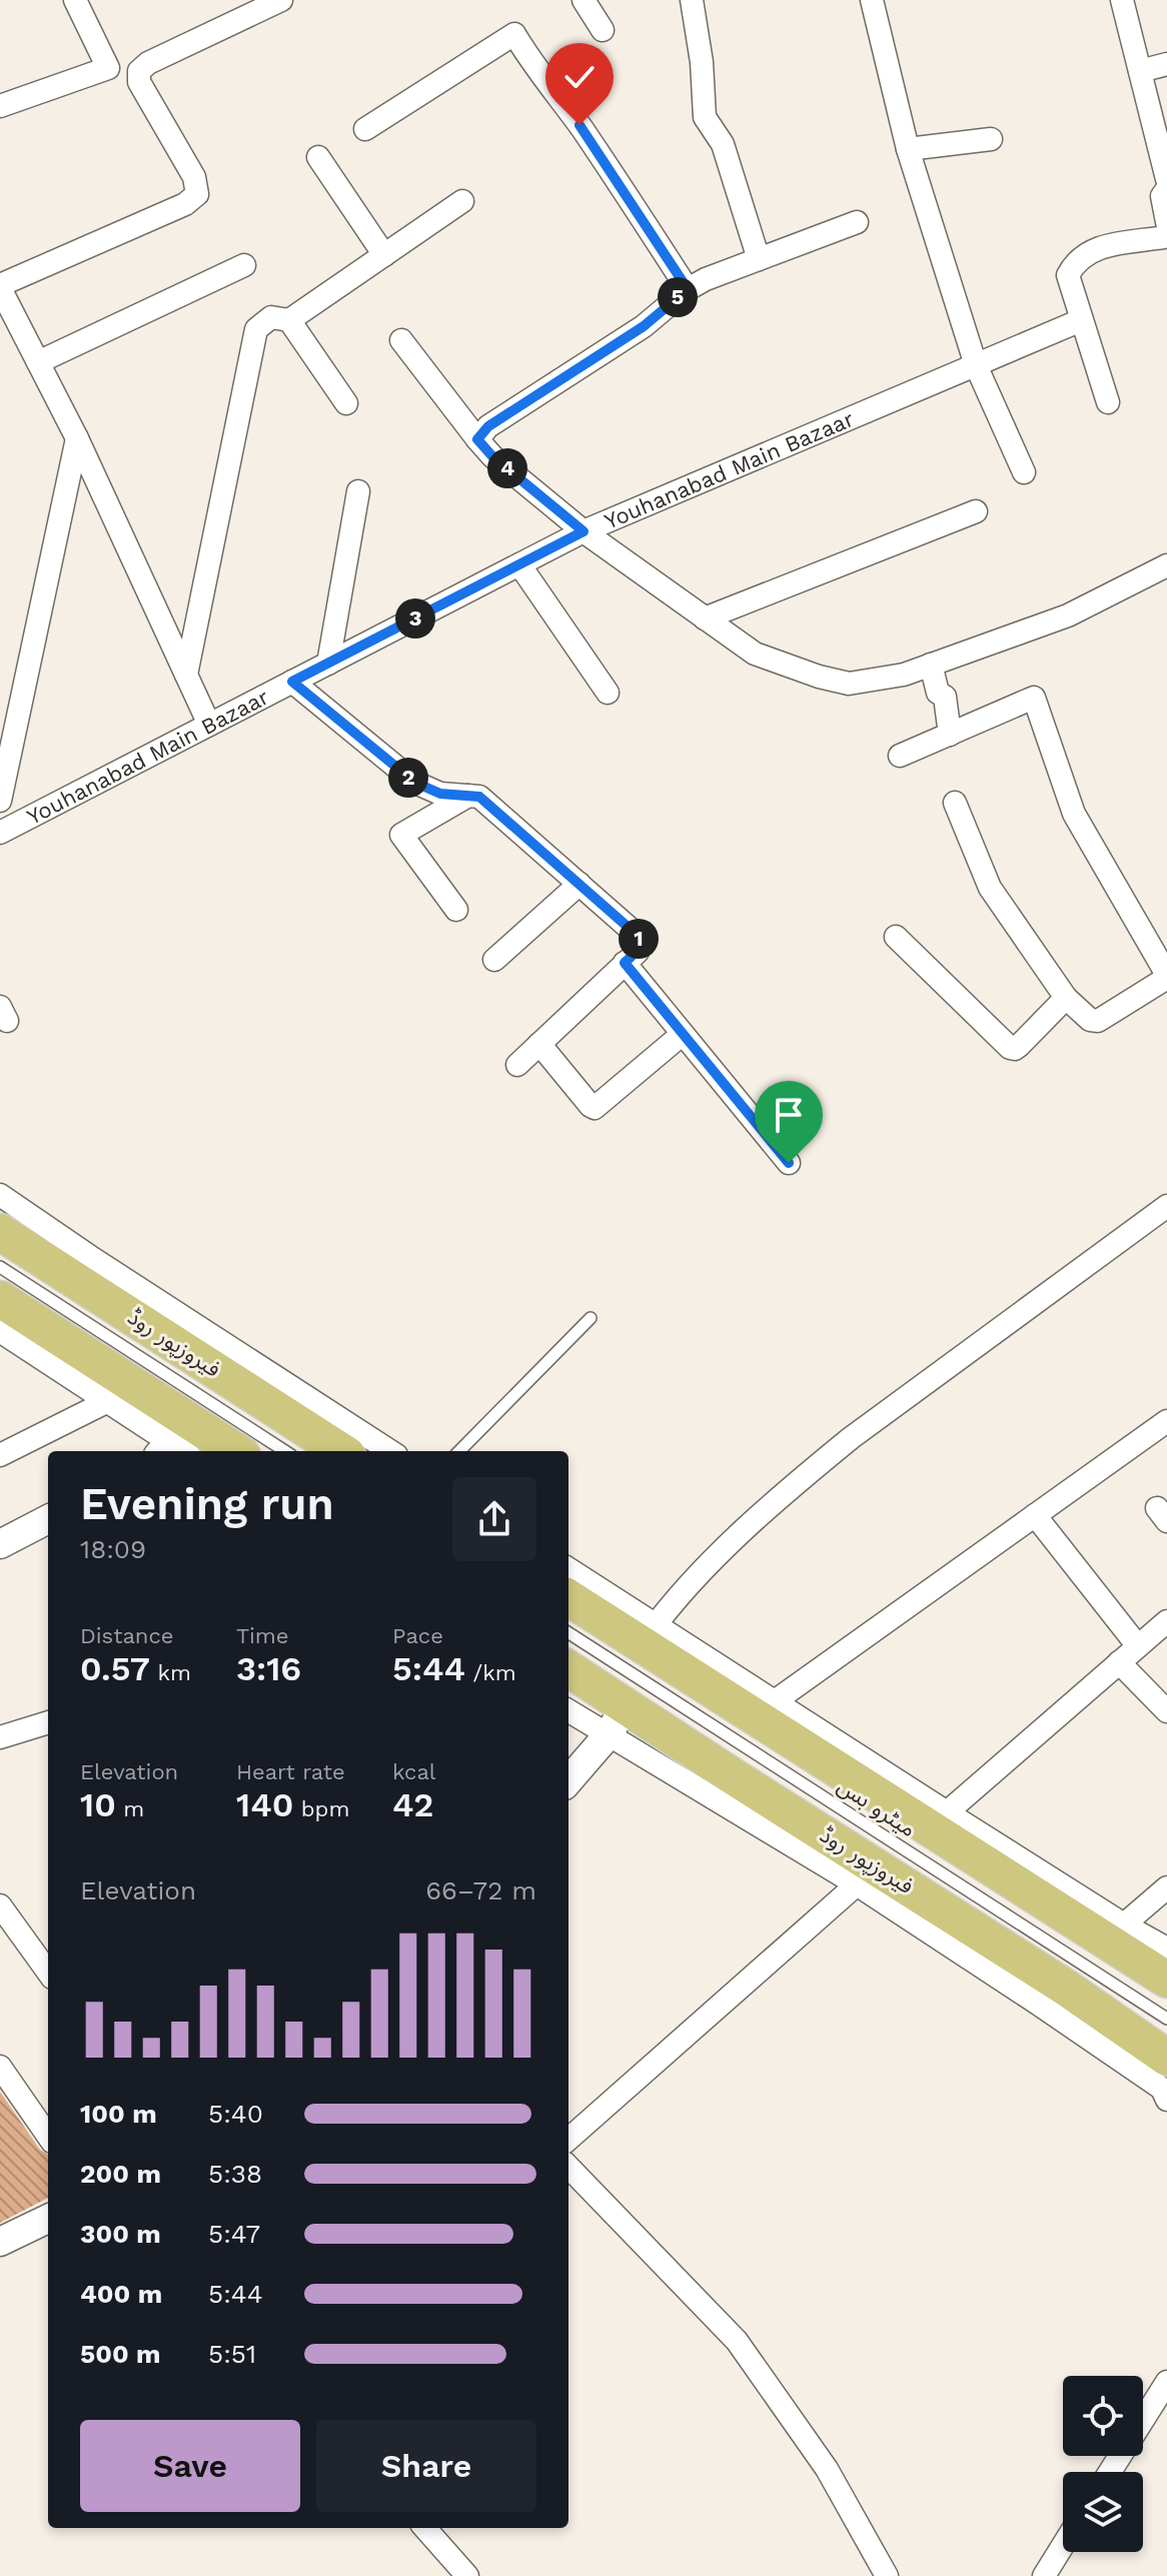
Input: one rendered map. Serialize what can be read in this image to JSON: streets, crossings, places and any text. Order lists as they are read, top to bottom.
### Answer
{
  "streets": {
    "main road": ["فیروزپور روڈ"],
    "street": ["Youhanabad Main Bazaar"],
    "lane": ["میٹرو بس"]
  },
  "page": {
    "pins": [
      "5",
      "4",
      "3",
      "2",
      "1"
    ],
    "heading": ["Evening run", "18:09"],
    "stats": [
      ["Distance", "0.57 km"],
      ["Time", "3:16"],
      ["Pace", "5:44 /km"],
      ["Elevation", "10 m"],
      ["Heart rate", "140 bpm"],
      ["kcal", "42"]
    ],
    "chart": ["Elevation", "66–72 m"],
    "list": [
      {
        "name": "100 m",
        "note": "5:40"
      },
      {
        "name": "200 m",
        "note": "5:38"
      },
      {
        "name": "300 m",
        "note": "5:47"
      },
      {
        "name": "400 m",
        "note": "5:44"
      },
      {
        "name": "500 m",
        "note": "5:51"
      }
    ],
    "buttons": ["Save", "Share"]
  }
}
